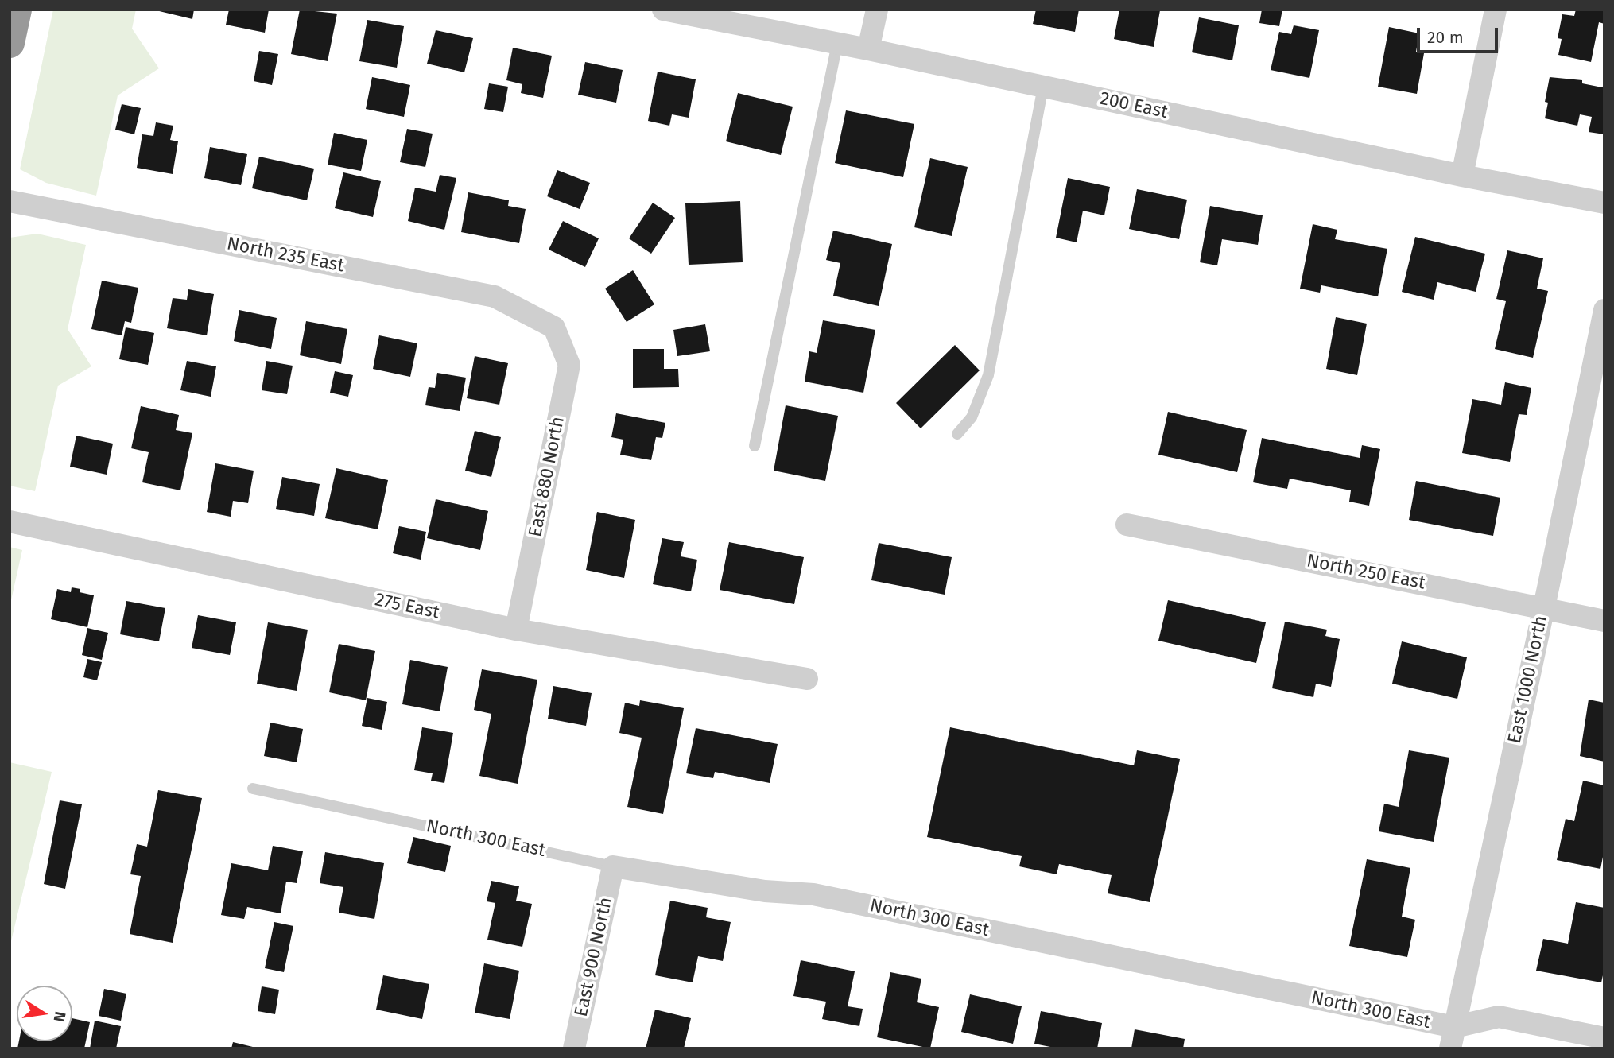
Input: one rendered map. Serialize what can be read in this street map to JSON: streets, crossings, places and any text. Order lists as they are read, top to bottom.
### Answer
{
  "streets": {
    "street": [
      "200 East",
      "North 235 East",
      "East 880 North",
      "North 250 East",
      "275 East",
      "East 1000 North",
      "North 300 East",
      "East 900 North"
    ]
  },
  "crossings": [
    ["North 235 East", "East 880 North"],
    ["East 880 North", "275 East"],
    ["North 250 East", "East 1000 North"],
    ["East 1000 North", "North 300 East"],
    ["North 300 East", "East 900 North"]
  ],
  "scale_bar": "20 m",
  "north": "right"
}
